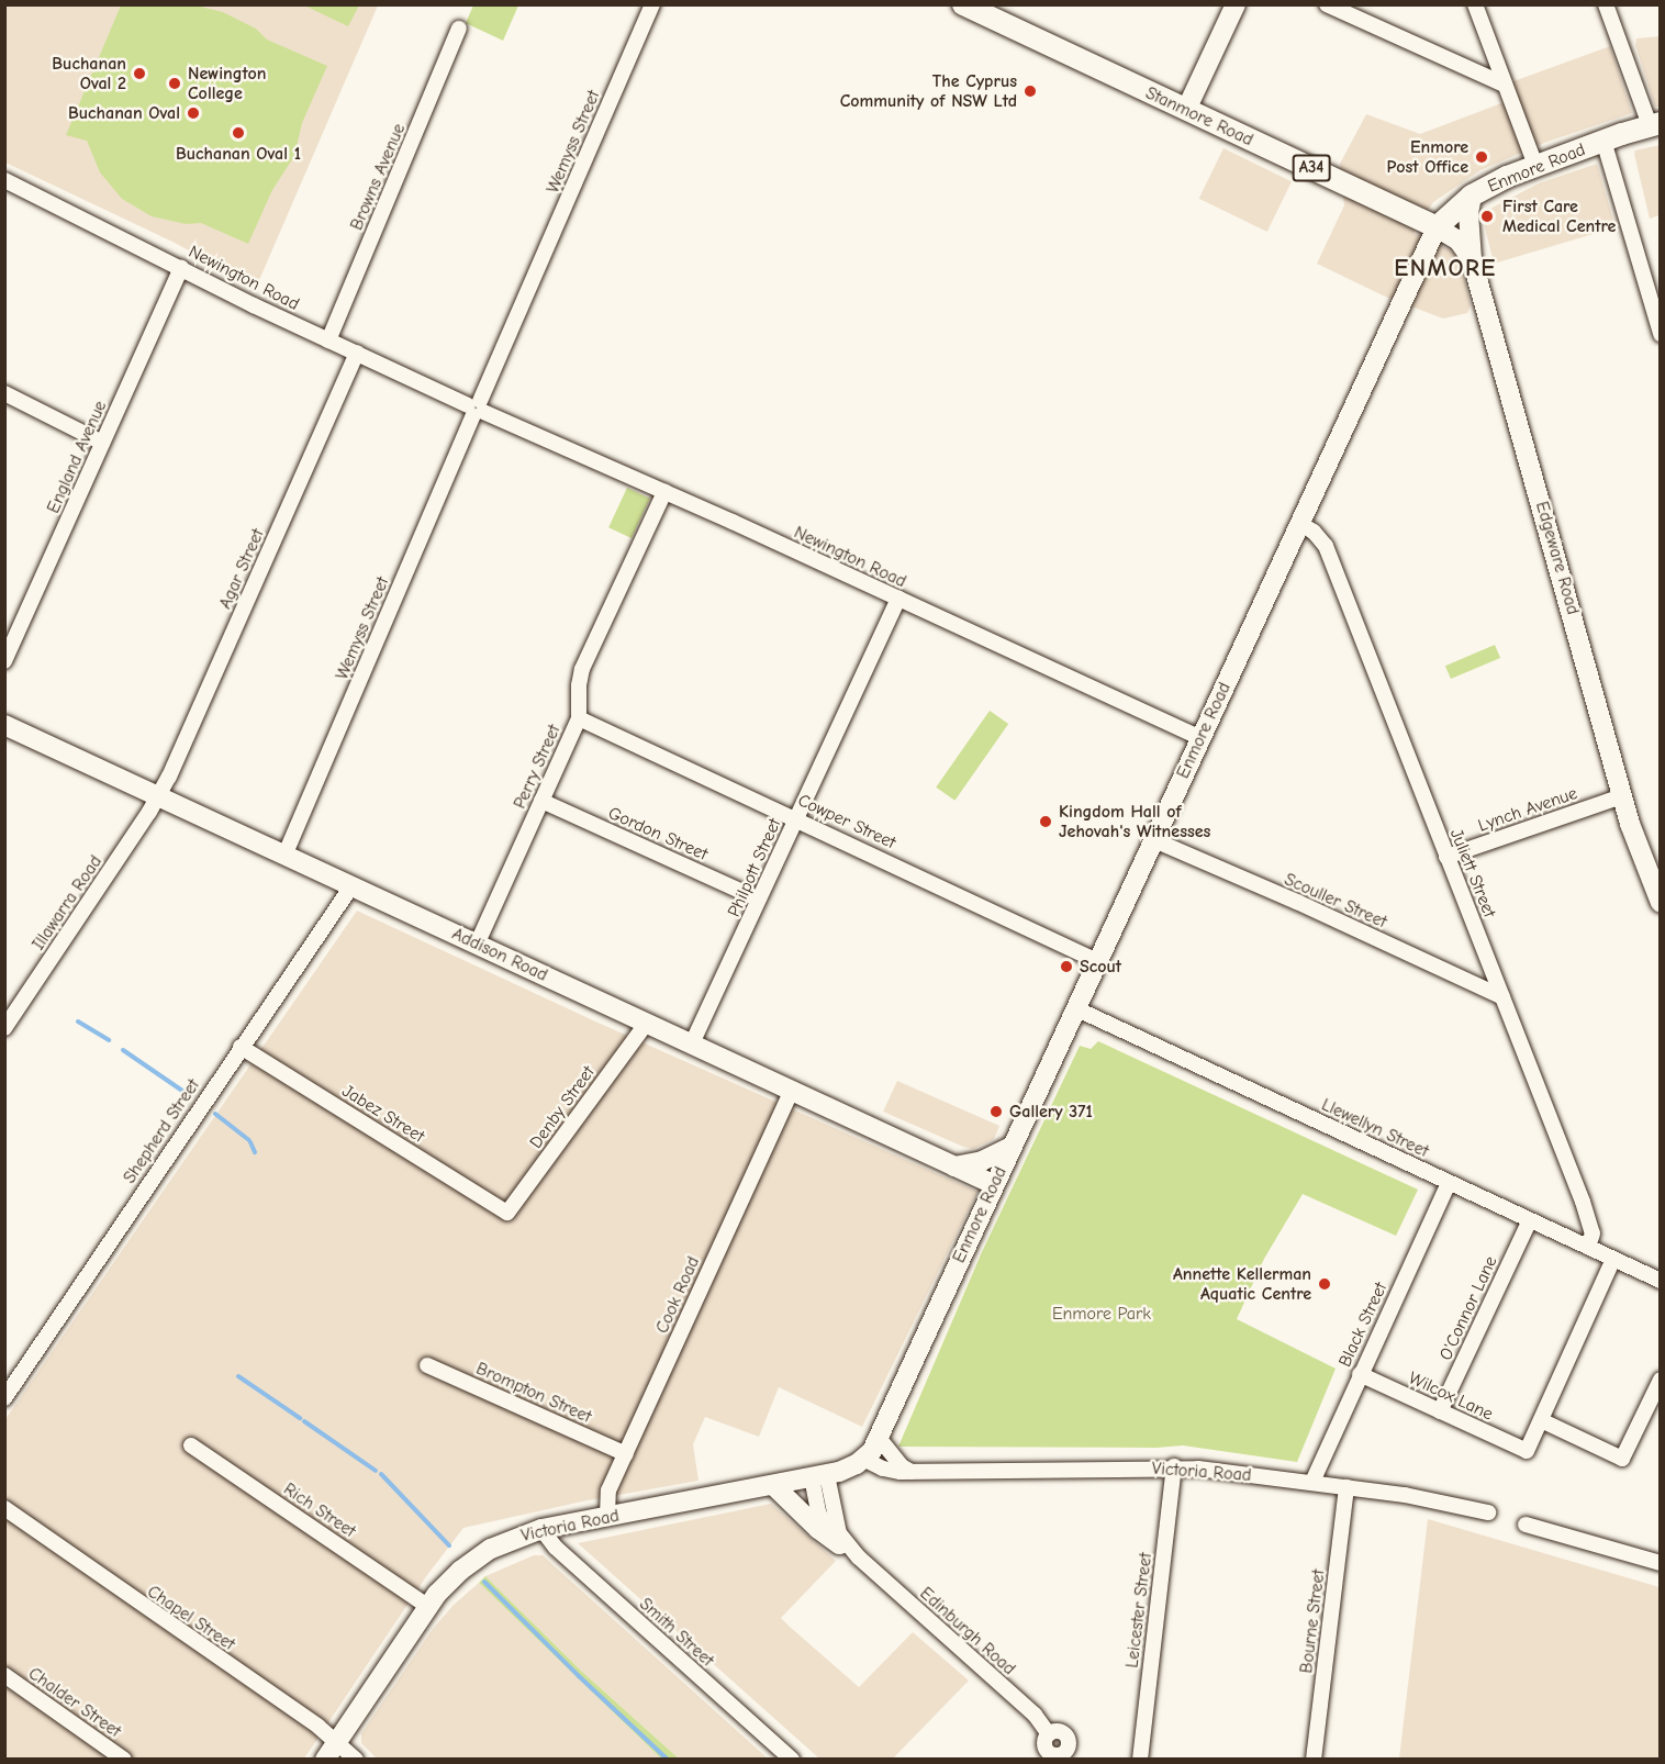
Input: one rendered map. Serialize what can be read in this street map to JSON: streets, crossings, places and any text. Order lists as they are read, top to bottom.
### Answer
{
  "streets": {
    "highway": ["Stanmore Road", "A34", "Enmore Road"],
    "main road": ["Edgeware Road", "Addison Road", "Victoria Road"],
    "street": [
      "Wemyss Street",
      "Browns Avenue",
      "Newington Road",
      "England Avenue",
      "Agar Street",
      "Perry Street",
      "Lynch Avenue",
      "Cowper Street",
      "Gordon Street",
      "Philpott Street",
      "Juliett Street",
      "Scouller Street",
      "Illawarra Road",
      "Denby Street",
      "Jabez Street",
      "Llewellyn Street",
      "Shepherd Street",
      "Cook Road",
      "O'Connor Lane",
      "Black Street",
      "Brompton Street",
      "Wilcox Lane",
      "Rich Street",
      "Leicester Street",
      "Chapel Street",
      "Bourne Street",
      "Edinburgh Road",
      "Smith Street",
      "Chalder Street"
    ]
  },
  "crossings": [
    ["Stanmore Road", "Enmore Road"],
    ["Stanmore Road", "Edgeware Road"],
    ["Wemyss Street", "Newington Road"],
    ["Wemyss Street", "Addison Road"],
    ["Enmore Road", "Newington Road"],
    ["Enmore Road", "Edgeware Road"],
    ["Enmore Road", "Cowper Street"],
    ["Enmore Road", "Juliett Street"],
    ["Enmore Road", "Scouller Street"],
    ["Enmore Road", "Addison Road"],
    ["Enmore Road", "Llewellyn Street"],
    ["Enmore Road", "Victoria Road"],
    ["Browns Avenue", "Newington Road"],
    ["Newington Road", "England Avenue"],
    ["Newington Road", "Agar Street"],
    ["Newington Road", "Perry Street"],
    ["Newington Road", "Philpott Street"],
    ["Edgeware Road", "Lynch Avenue"],
    ["Agar Street", "Illawarra Road"],
    ["Agar Street", "Addison Road"],
    ["Perry Street", "Cowper Street"],
    ["Perry Street", "Gordon Street"],
    ["Perry Street", "Addison Road"],
    ["Lynch Avenue", "Juliett Street"],
    ["Cowper Street", "Philpott Street"],
    ["Gordon Street", "Philpott Street"],
    ["Philpott Street", "Addison Road"],
    ["Juliett Street", "Scouller Street"],
    ["Juliett Street", "Llewellyn Street"],
    ["Illawarra Road", "Addison Road"],
    ["Addison Road", "Denby Street"],
    ["Addison Road", "Shepherd Street"],
    ["Addison Road", "Cook Road"],
    ["Denby Street", "Jabez Street"],
    ["Jabez Street", "Shepherd Street"],
    ["Llewellyn Street", "O'Connor Lane"],
    ["Llewellyn Street", "Black Street"],
    ["Cook Road", "Brompton Street"],
    ["Cook Road", "Victoria Road"],
    ["O'Connor Lane", "Wilcox Lane"],
    ["Black Street", "Wilcox Lane"],
    ["Black Street", "Victoria Road"],
    ["Victoria Road", "Rich Street"],
    ["Victoria Road", "Leicester Street"],
    ["Victoria Road", "Chapel Street"],
    ["Victoria Road", "Bourne Street"],
    ["Victoria Road", "Edinburgh Road"],
    ["Victoria Road", "Smith Street"]
  ],
  "districts": ["ENMORE"],
  "parks": ["Enmore Park"],
  "places": [
    "Buchanan Oval 2",
    "Newington College",
    "The Cyprus Community of NSW Ltd",
    "Buchanan Oval",
    "Buchanan Oval 1",
    "Enmore Post Office",
    "First Care Medical Centre",
    "Kingdom Hall of Jehovah's Witnesses",
    "Scout",
    "Gallery 371",
    "Annette Kellerman Aquatic Centre"
  ]
}
